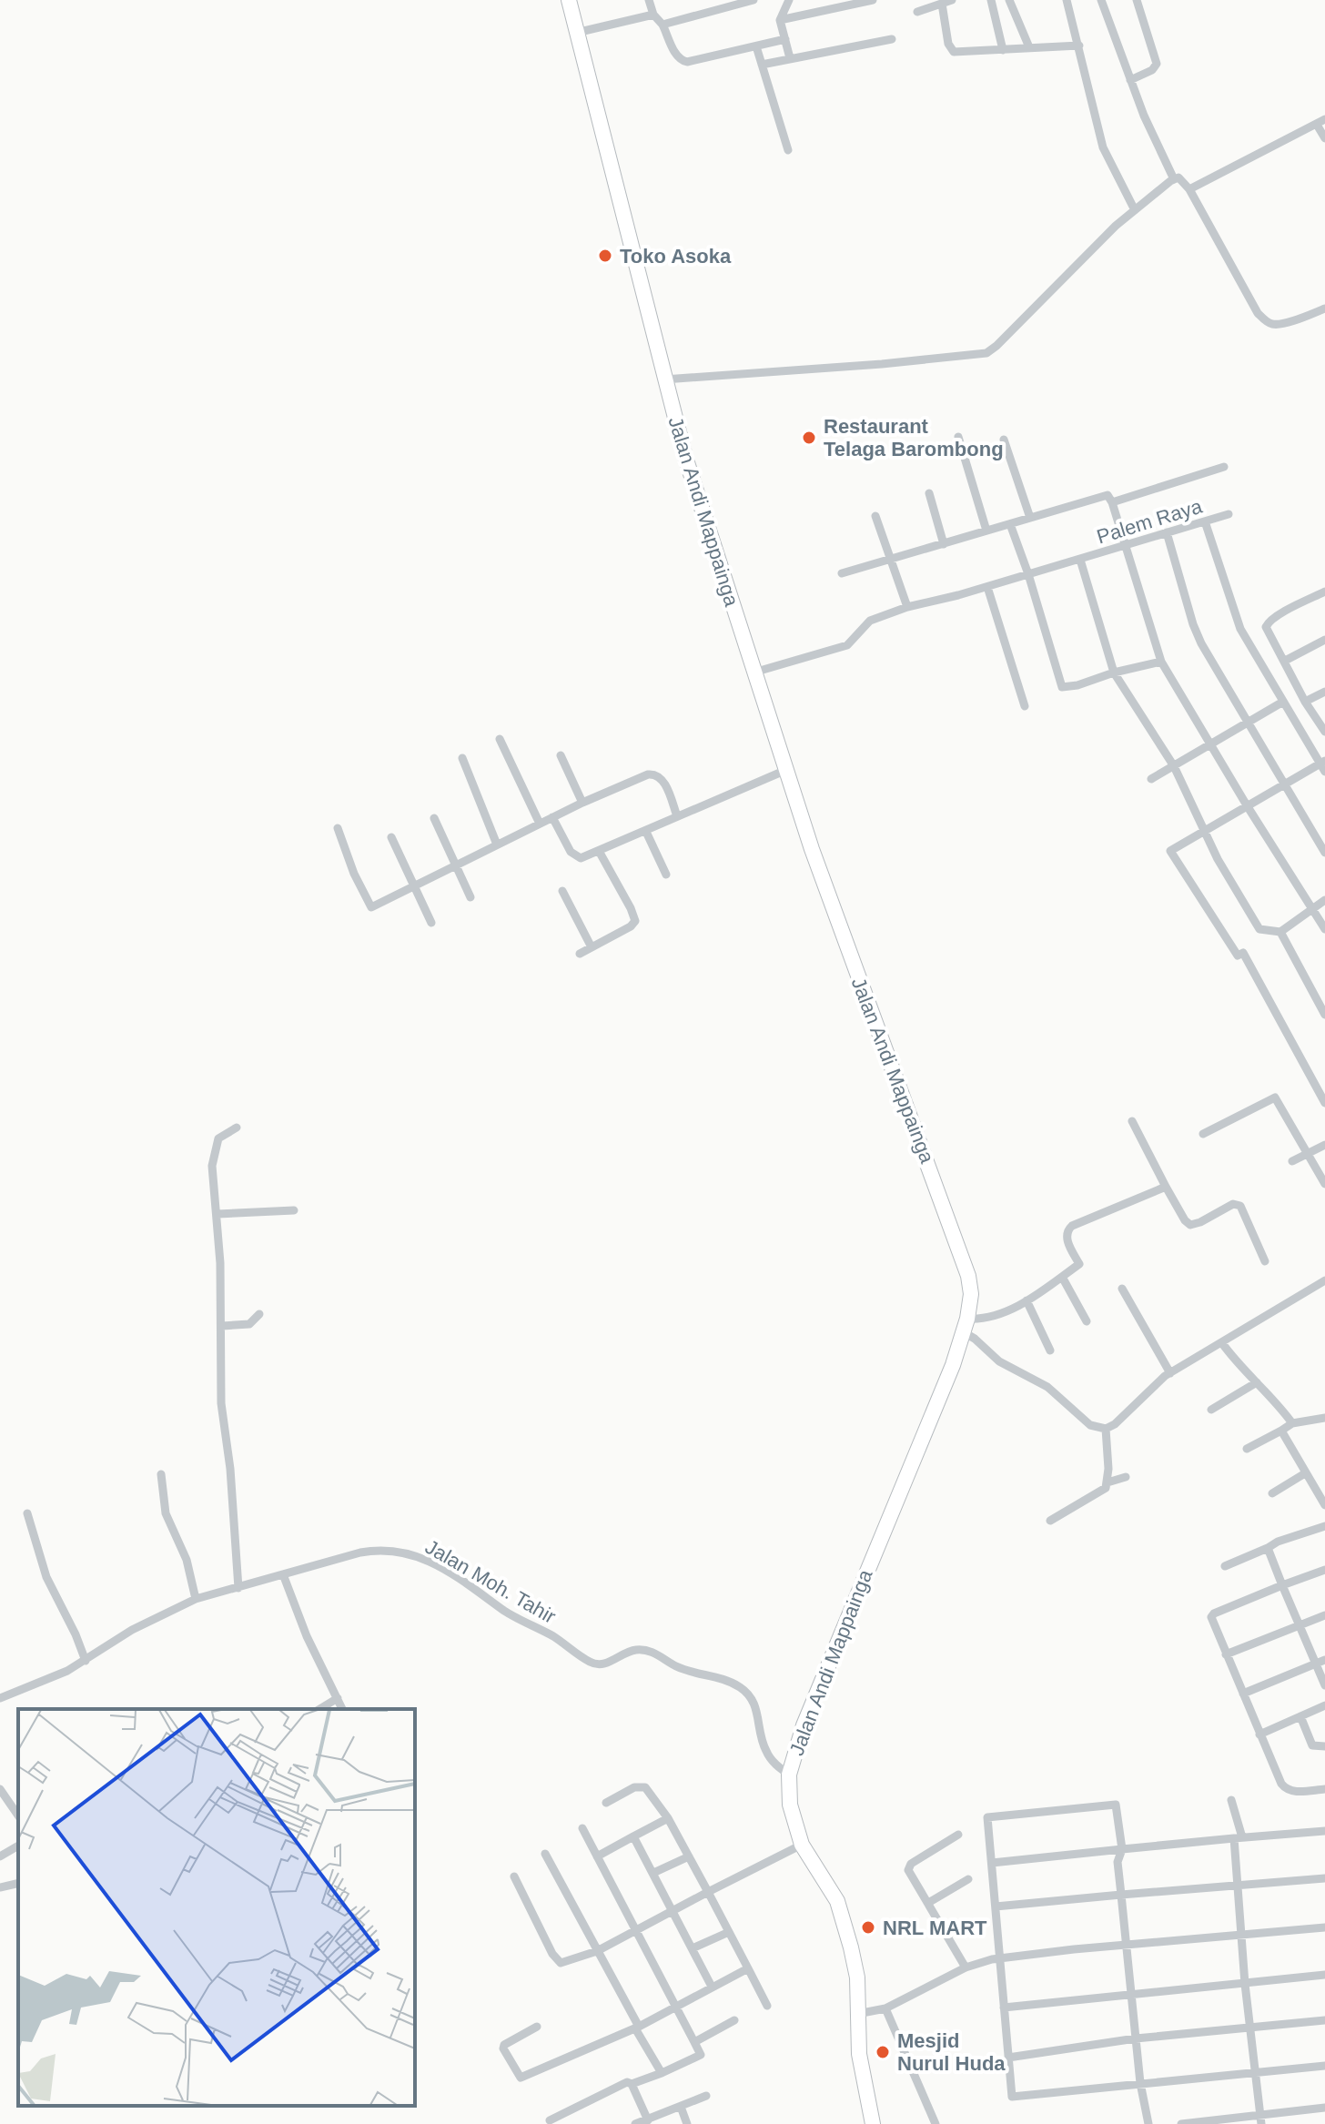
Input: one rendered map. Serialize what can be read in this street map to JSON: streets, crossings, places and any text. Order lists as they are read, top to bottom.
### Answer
{
  "streets": {
    "main road": ["Jalan Andi Mappainga"],
    "street": ["Palem Raya", "Jalan Moh. Tahir"]
  },
  "crossings": [
    ["Jalan Andi Mappainga", "Palem Raya"],
    ["Jalan Andi Mappainga", "Jalan Moh. Tahir"]
  ],
  "places": [
    "Toko Asoka",
    "Restaurant Telaga Barombong",
    "NRL MART",
    "Mesjid Nurul Huda"
  ]
}
